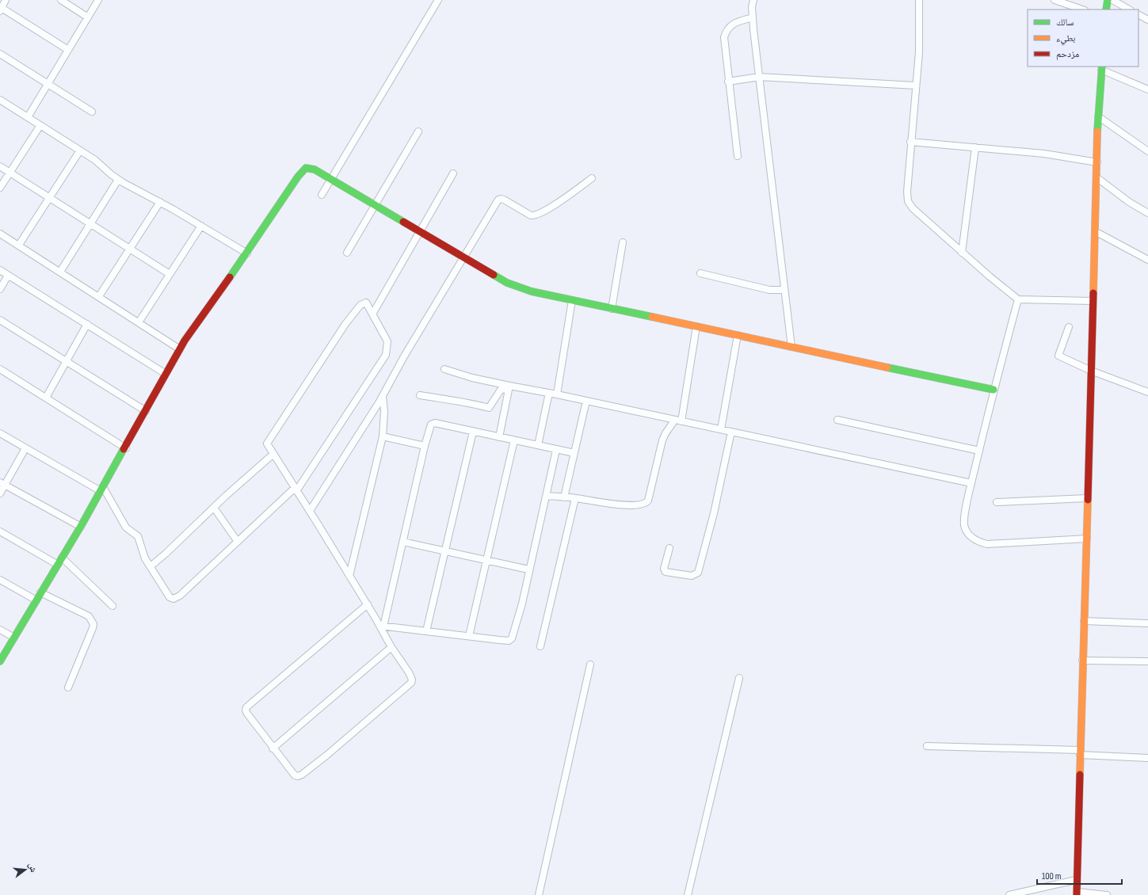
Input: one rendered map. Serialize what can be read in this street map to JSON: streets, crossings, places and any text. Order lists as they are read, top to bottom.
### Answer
{
  "legend": ["سالك", "بطيء", "مزدحم"],
  "scale_bar": "100 m",
  "north": "right"
}
